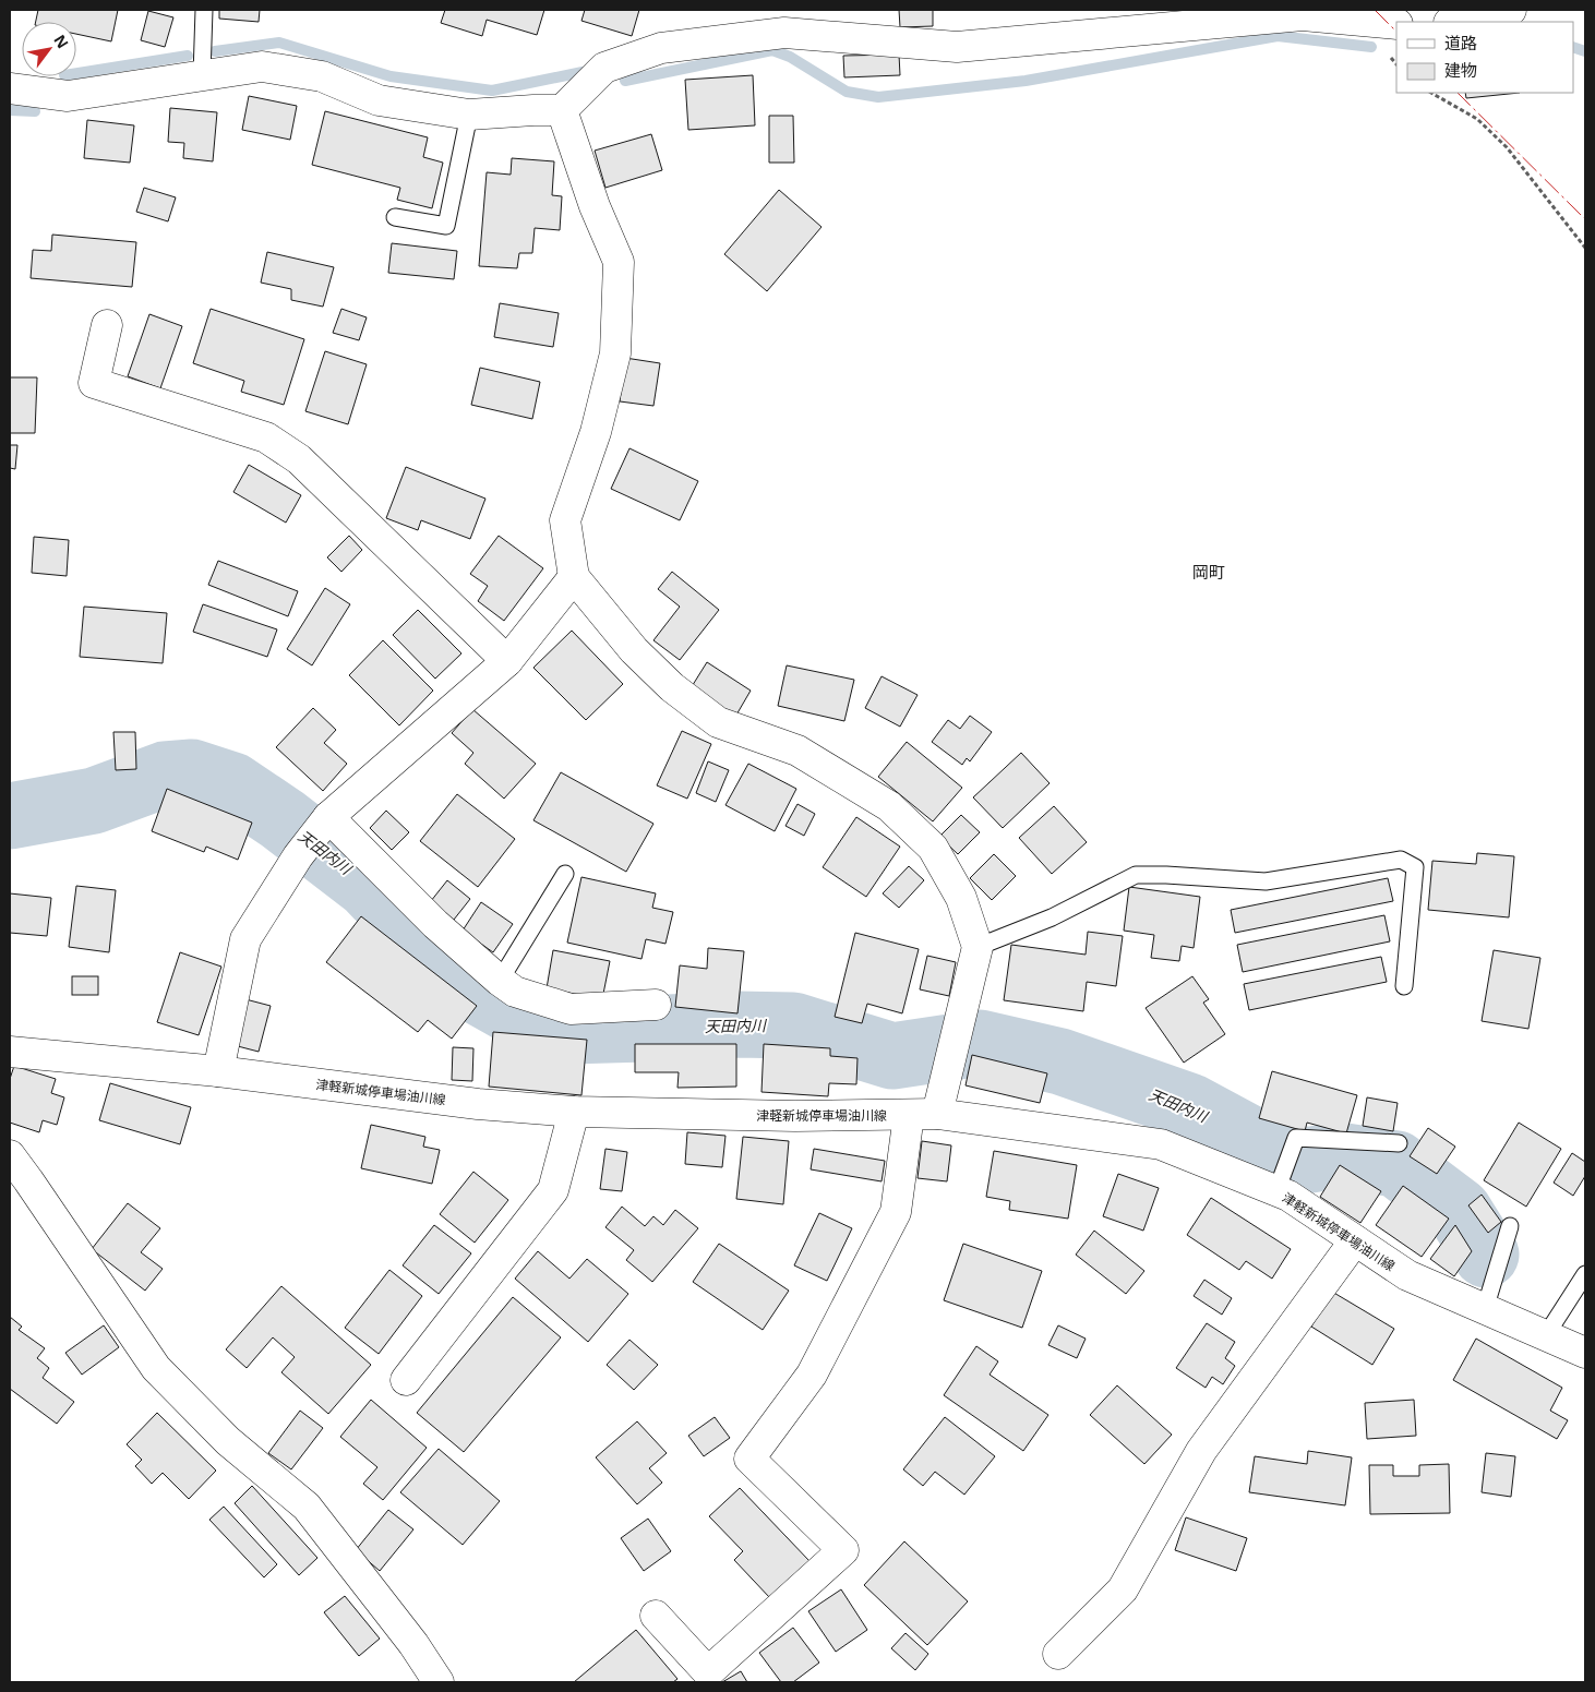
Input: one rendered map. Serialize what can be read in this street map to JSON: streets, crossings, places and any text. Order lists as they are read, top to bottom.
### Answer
{
  "streets": {
    "street": ["津軽新城停車場油川線"]
  },
  "districts": ["岡町"],
  "water": ["天田内川"],
  "legend": ["道路", "建物"],
  "north": "top right"
}
